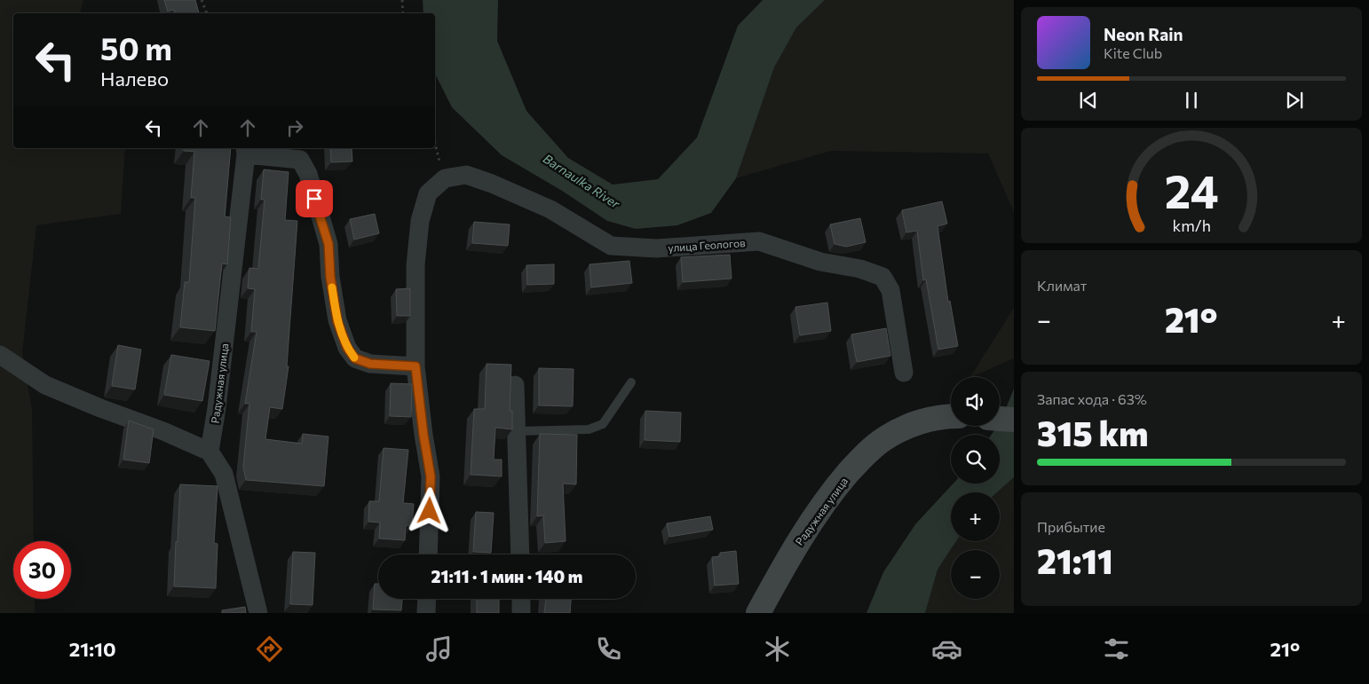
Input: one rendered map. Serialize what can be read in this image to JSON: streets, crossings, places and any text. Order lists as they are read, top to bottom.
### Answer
{
  "streets": {
    "main road": ["Радужная улица"],
    "street": ["улица Геологов"]
  },
  "water": ["Barnaulka River"],
  "page": {
    "turn": ["50 m", "Налево"],
    "song": ["Neon Rain", "Kite Club"],
    "tile": [
      "Климат",
      ["Запас хода · 63%", "315 km"],
      ["Прибытие", "21:11"]
    ],
    "heat": ["−", "21°", "+"],
    "map_buttons": ["+", "−"],
    "limit": "30",
    "trip": "21:11 · 1 мин · 140 m",
    "tabs": ["21:10", "21°"],
    "gauge": ["24", "km/h"]
  }
}
